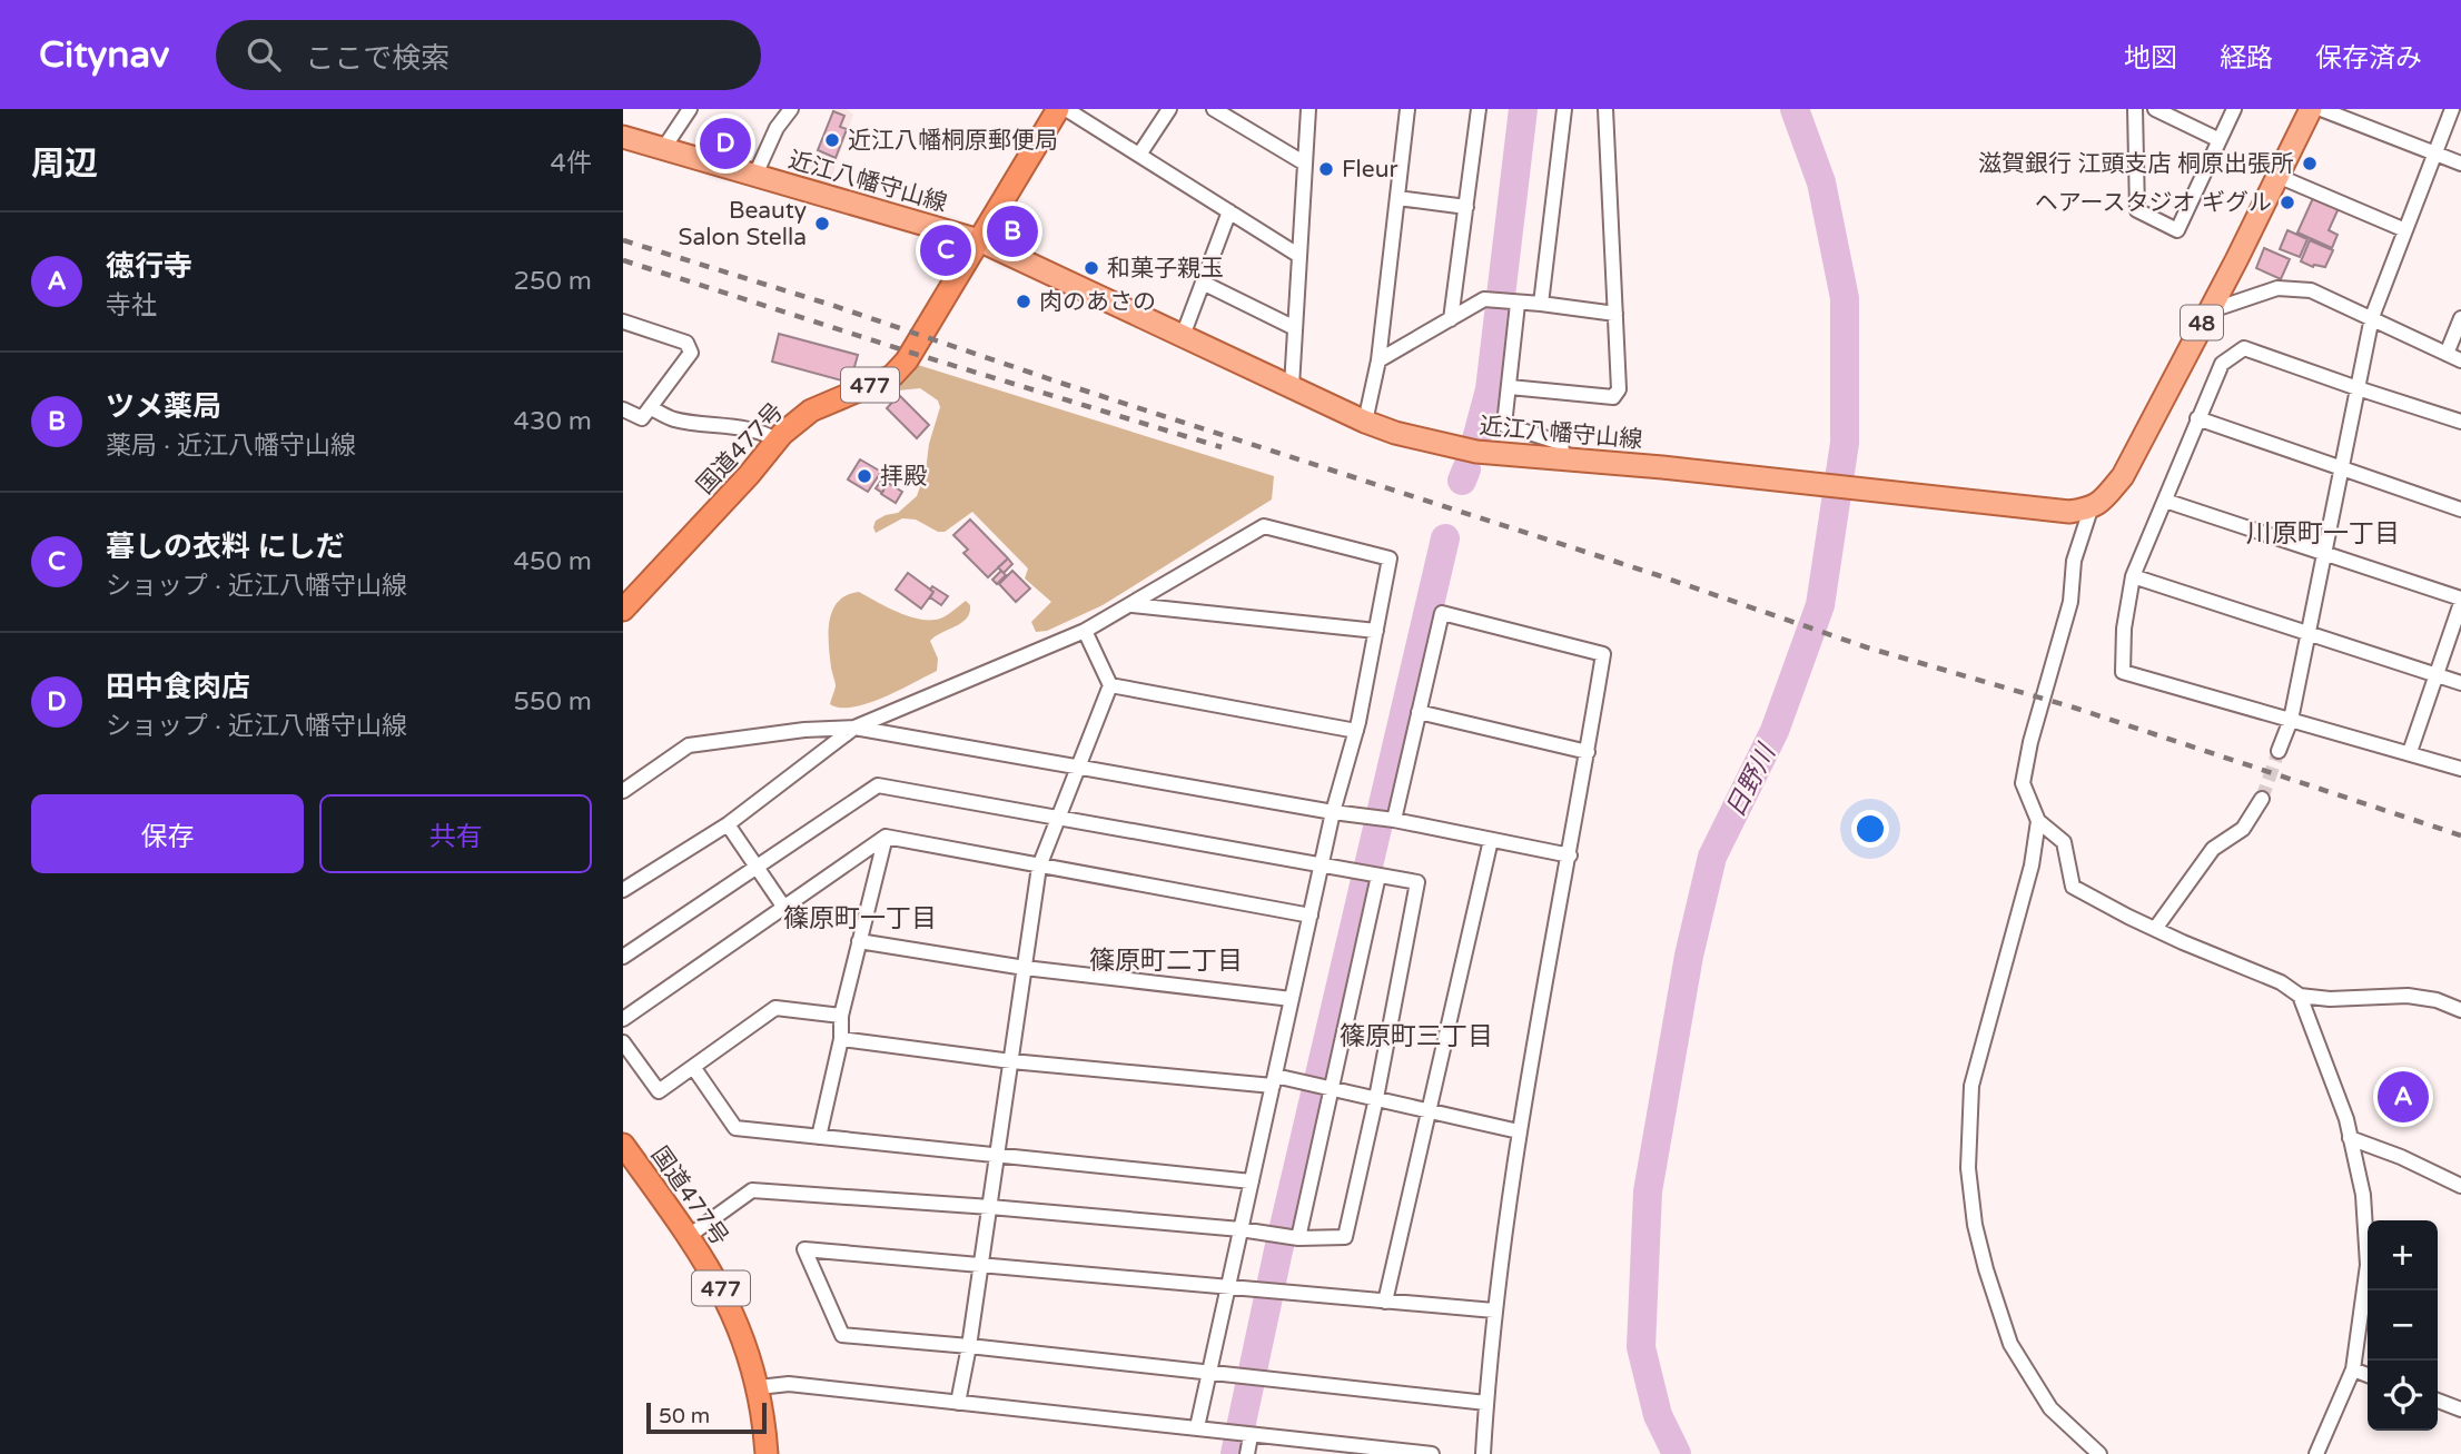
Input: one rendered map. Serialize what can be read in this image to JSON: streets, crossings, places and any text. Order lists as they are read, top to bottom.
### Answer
{
  "streets": {
    "highway": ["477", "国道477号"],
    "main road": ["近江八幡守山線", "48"]
  },
  "crossings": [
    ["近江八幡守山線", "48"],
    ["近江八幡守山線", "国道477号"]
  ],
  "districts": [
    "川原町一丁目",
    "篠原町一丁目",
    "篠原町二丁目",
    "篠原町三丁目"
  ],
  "water": ["日野川"],
  "places": [
    "近江八幡桐原郵便局",
    "滋賀銀行 江頭支店 桐原出張所",
    "Fleur",
    "ヘアースタジオ ギグル",
    "Beauty Salon Stella",
    "和菓子親玉",
    "肉のあさの",
    "拝殿"
  ],
  "scale_bar": "50 m",
  "page": {
    "header": "Citynav",
    "search": "ここで検索",
    "nav": ["地図", "経路", "保存済み"],
    "heading": ["周辺", "4件"],
    "pins": [
      "D",
      "B",
      "C",
      "A"
    ],
    "list": [
      {
        "mark": "A",
        "name": "徳行寺",
        "note": "寺社",
        "value": "250 m"
      },
      {
        "mark": "B",
        "name": "ツメ薬局",
        "note": "薬局 · 近江八幡守山線",
        "value": "430 m"
      },
      {
        "mark": "C",
        "name": "暮しの衣料 にしだ",
        "note": "ショップ · 近江八幡守山線",
        "value": "450 m"
      },
      {
        "mark": "D",
        "name": "田中食肉店",
        "note": "ショップ · 近江八幡守山線",
        "value": "550 m"
      }
    ],
    "buttons": ["保存", "共有"],
    "map_buttons": ["+", "−"],
    "scale": "50 m"
  }
}
